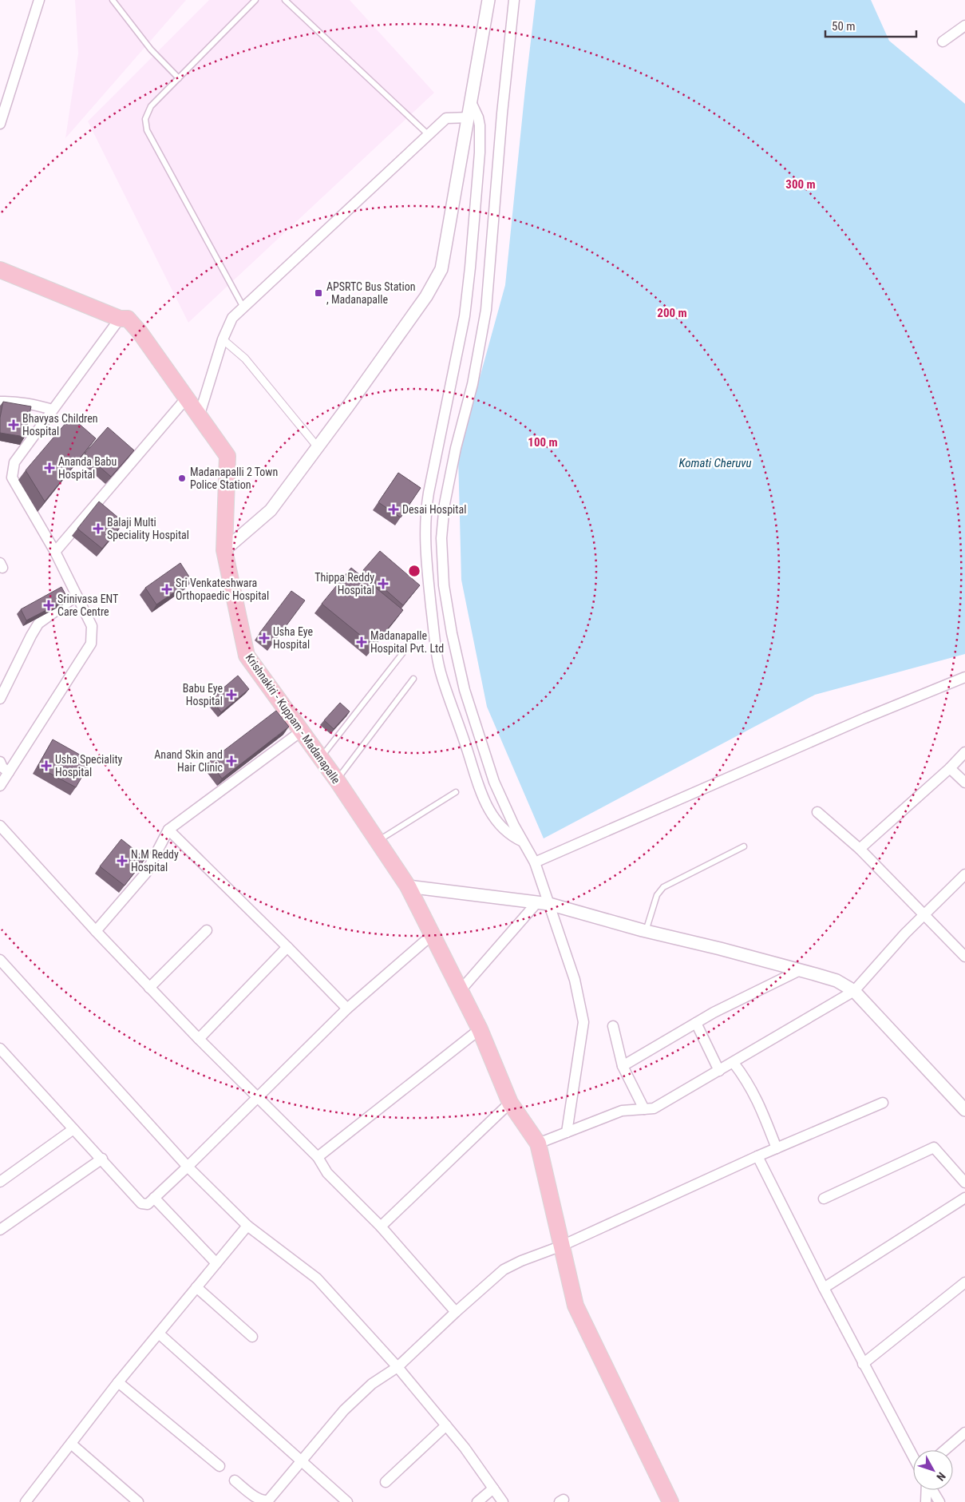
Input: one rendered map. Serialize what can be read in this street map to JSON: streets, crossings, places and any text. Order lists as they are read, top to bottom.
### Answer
{
  "streets": {
    "main road": ["Krishnakiri - Kuppam - Madanapalle"]
  },
  "water": ["Komati Cheruvu"],
  "places": {
    "transit": ["APSRTC Bus Station , Madanapalle"],
    "health": [
      "Bhavyas Children Hospital",
      "Ananda Babu Hospital",
      "Desai Hospital",
      "Balaji Multi Speciality Hospital",
      "Thippa Reddy Hospital",
      "Sri Venkateshwara Orthopaedic Hospital",
      "Srinivasa ENT Care Centre",
      "Usha Eye Hospital",
      "Madanapalle Hospital Pvt. Ltd",
      "Babu Eye Hospital",
      "Anand Skin and Hair Clinic",
      "Usha Speciality Hospital",
      "N.M Reddy Hospital"
    ],
    "other": ["Madanapalli 2 Town Police Station"]
  },
  "scale_bar": "50 m",
  "north": "bottom right",
  "rings": ["300 m", "200 m", "100 m"]
}
